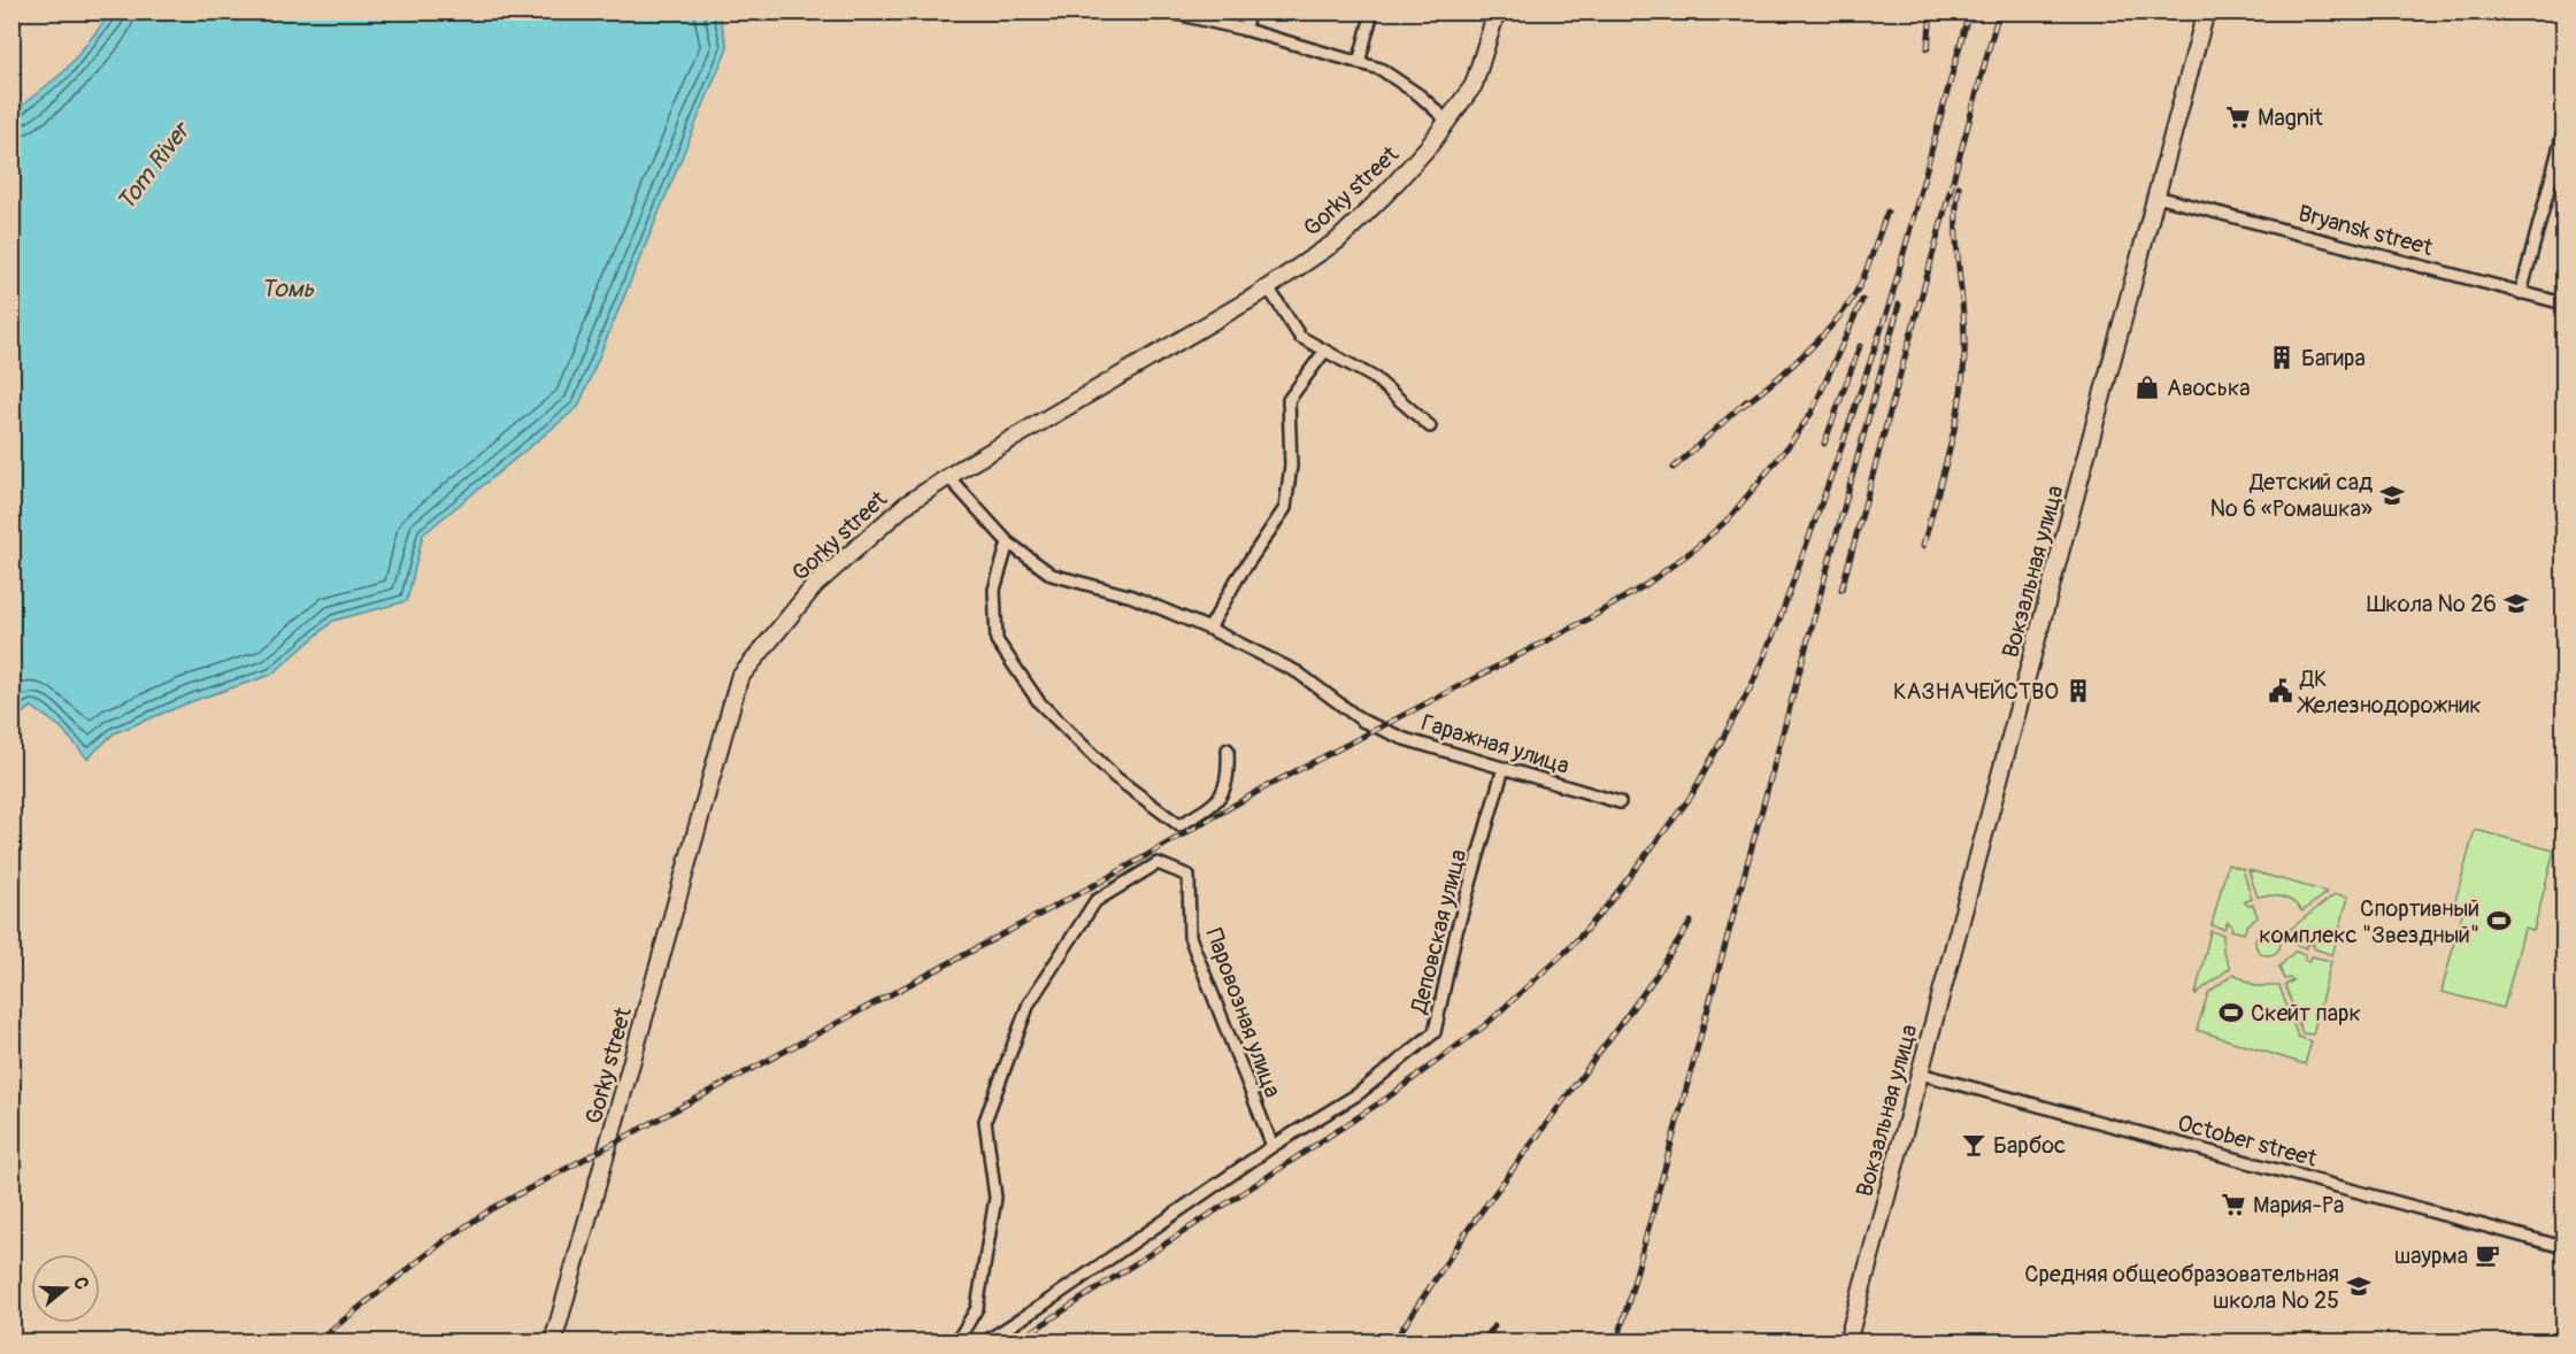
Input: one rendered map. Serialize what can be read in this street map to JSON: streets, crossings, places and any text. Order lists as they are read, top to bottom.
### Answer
{
  "streets": {
    "main road": ["Gorky street", "Вокзальная улица"],
    "street": [
      "Bryansk street",
      "Гаражная улица",
      "Деповская улица",
      "Паровозная улица",
      "October street"
    ]
  },
  "crossings": [
    ["Bryansk street", "Вокзальная улица"],
    ["Вокзальная улица", "October street"],
    ["Гаражная улица", "Деповская улица"],
    ["Деповская улица", "Паровозная улица"]
  ],
  "water": ["Tom River", "Томь"],
  "places": {
    "supermarket": ["Magnit", "Мария-Ра"],
    "building": ["Багира", "КАЗНАЧЕЙСТВО"],
    "shop": ["Авоська"],
    "school or university": ["Детский сад № 6 «Ромашка»", "Школа № 26", "Средняя общеобразовательная школа № 25"],
    "public building": ["ДК Железнодорожник"],
    "sports": ["Спортивный комплекс \"Звездный\"", "Скейт парк"],
    "bar": ["Барбос"],
    "cafe": ["шаурма"]
  },
  "north": "right"
}
